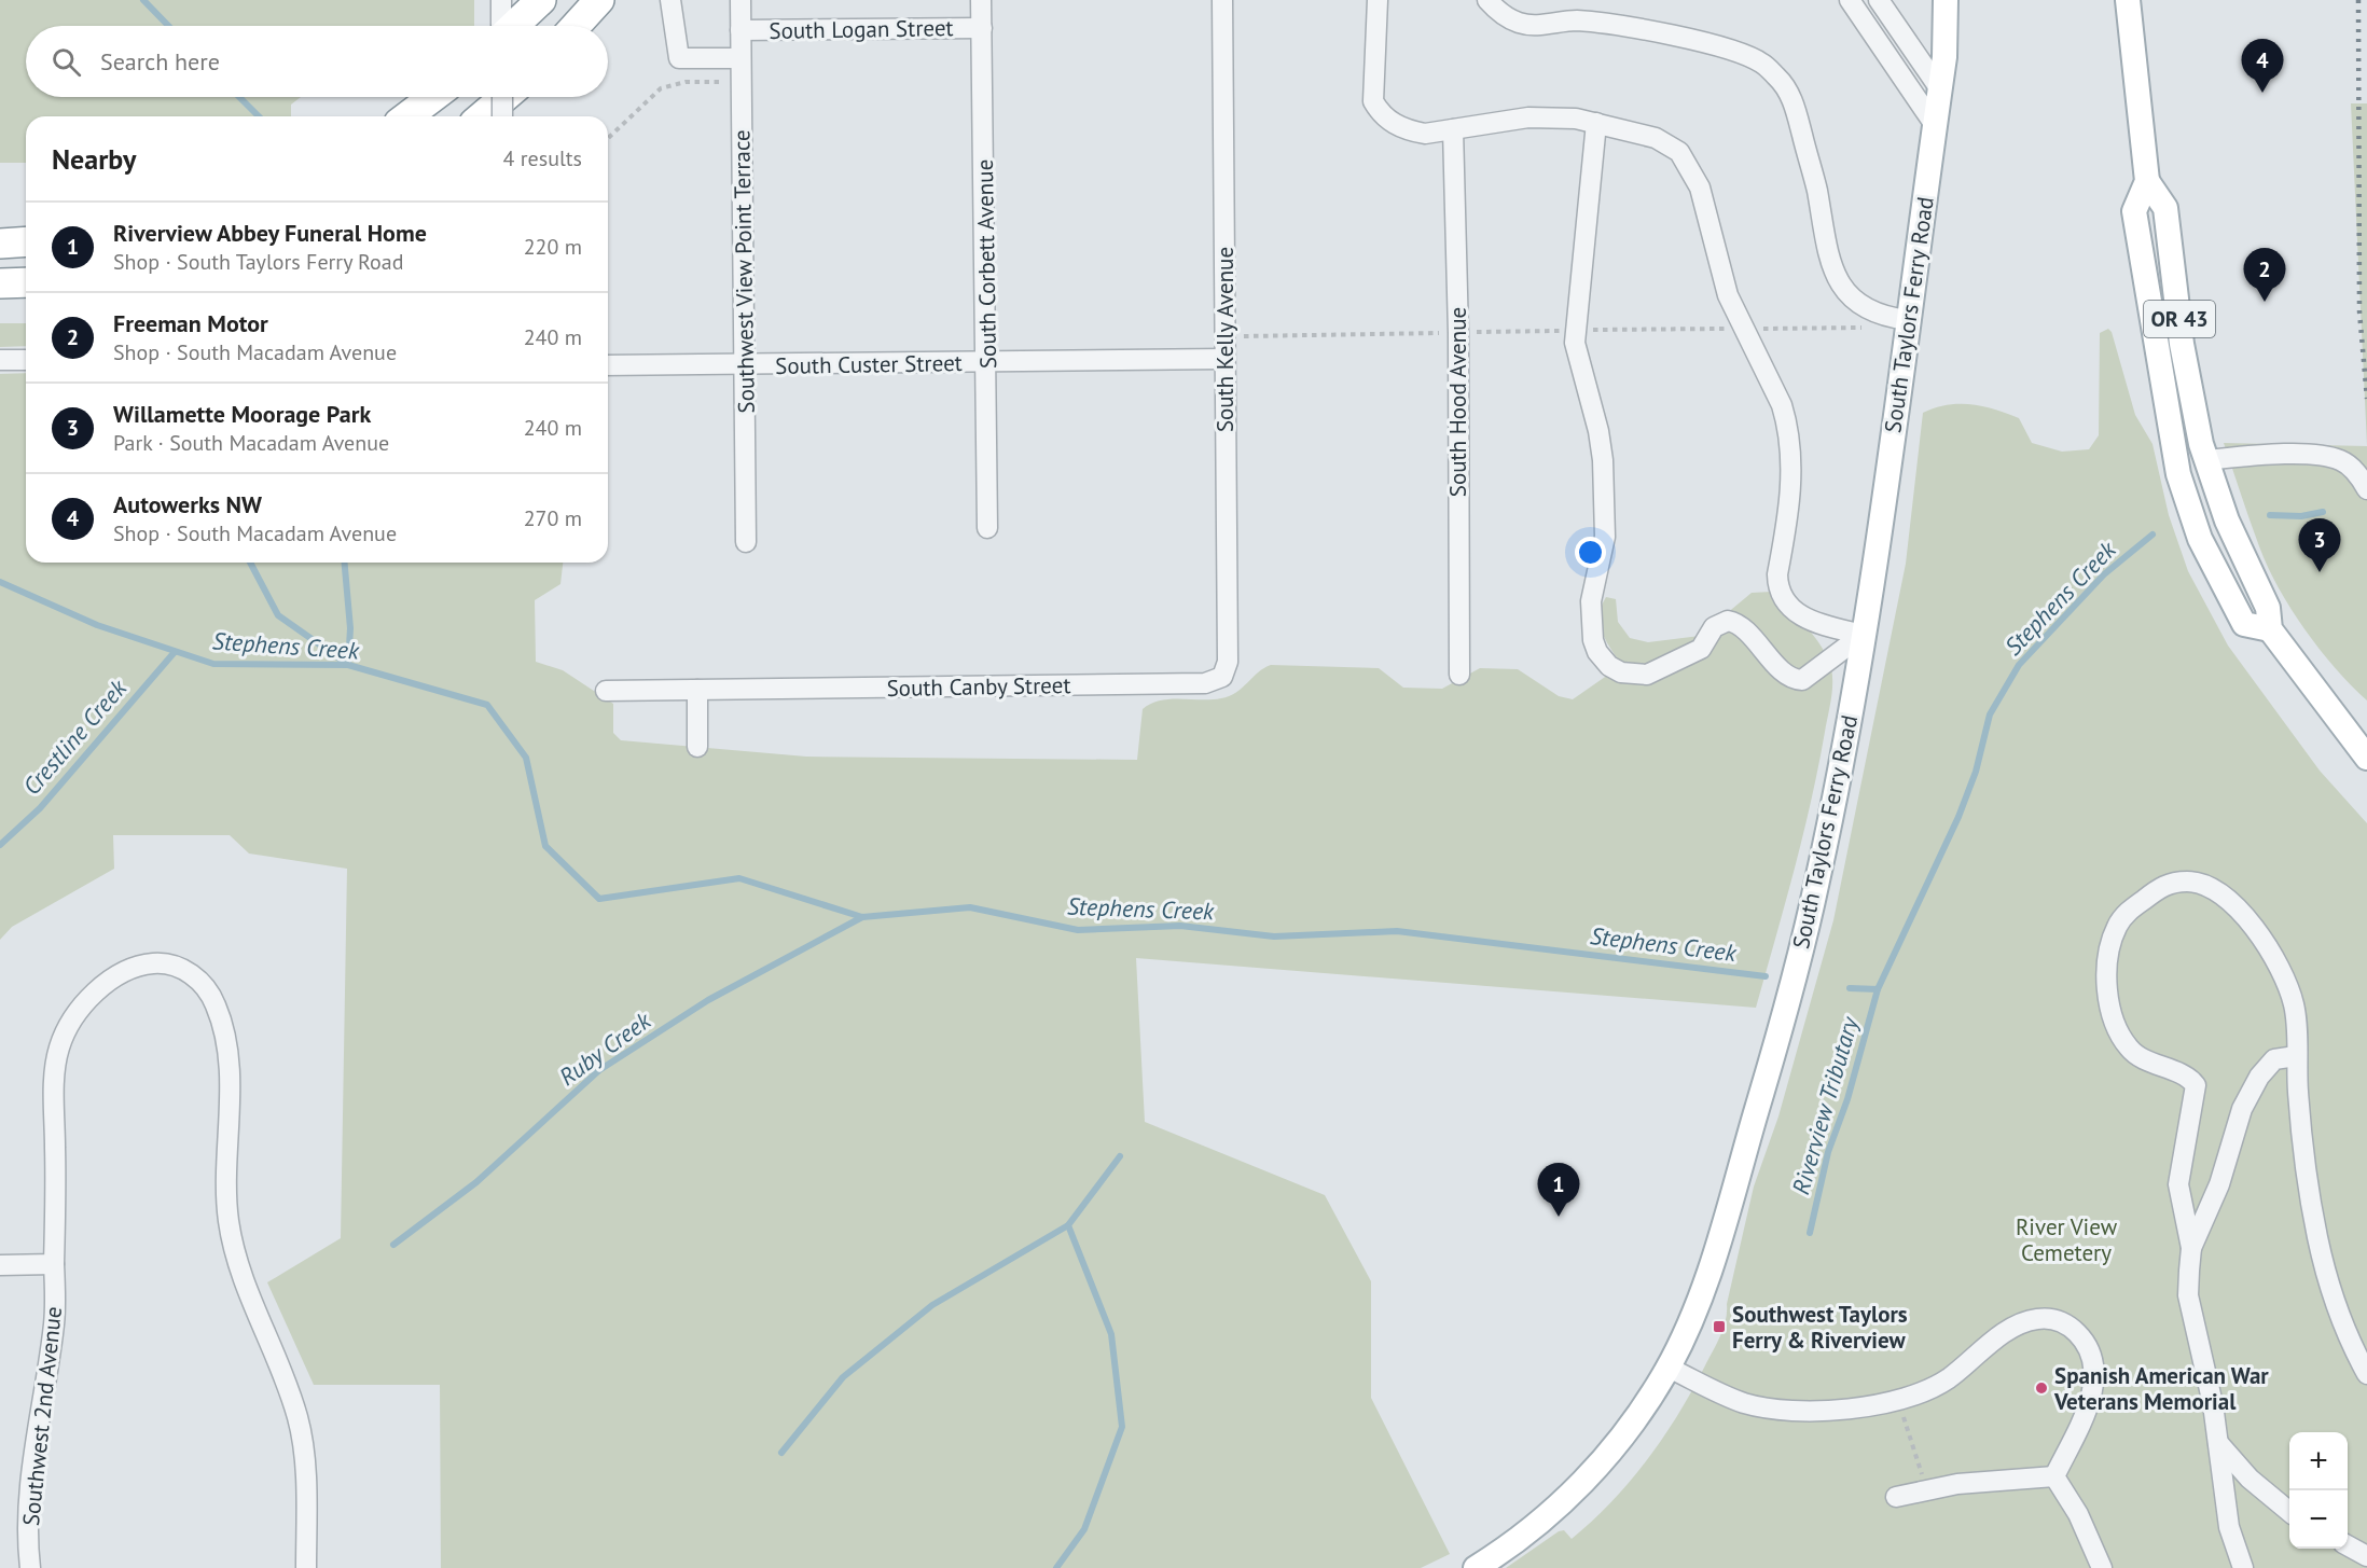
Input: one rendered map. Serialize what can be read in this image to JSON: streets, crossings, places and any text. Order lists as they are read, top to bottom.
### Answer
{
  "streets": {
    "main road": ["South Taylors Ferry Road", "OR 43"],
    "street": [
      "South Logan Street",
      "South Corbett Avenue",
      "Southwest View Point Terrace",
      "South Kelly Avenue",
      "South Custer Street",
      "South Hood Avenue",
      "South Canby Street",
      "Southwest 2nd Avenue"
    ]
  },
  "crossings": [
    ["South Logan Street", "South Corbett Avenue"],
    ["South Logan Street", "Southwest View Point Terrace"],
    ["South Corbett Avenue", "South Custer Street"],
    ["Southwest View Point Terrace", "South Custer Street"],
    ["South Kelly Avenue", "South Custer Street"],
    ["South Kelly Avenue", "South Canby Street"]
  ],
  "water": [
    "Stephens Creek",
    "Crestline Creek",
    "Ruby Creek",
    "Riverview Tributary"
  ],
  "parks": ["River View Cemetery"],
  "places": {
    "transit": ["Southwest Taylors Ferry & Riverview"],
    "other": ["Spanish American War Veterans Memorial"]
  },
  "page": {
    "search": "Search here",
    "pins": [
      "4",
      "2",
      "3",
      "1"
    ],
    "heading": ["Nearby", "4 results"],
    "list": [
      {
        "mark": "1",
        "name": "Riverview Abbey Funeral Home",
        "note": "Shop · South Taylors Ferry Road",
        "value": "220 m"
      },
      {
        "mark": "2",
        "name": "Freeman Motor",
        "note": "Shop · South Macadam Avenue",
        "value": "240 m"
      },
      {
        "mark": "3",
        "name": "Willamette Moorage Park",
        "note": "Park · South Macadam Avenue",
        "value": "240 m"
      },
      {
        "mark": "4",
        "name": "Autowerks NW",
        "note": "Shop · South Macadam Avenue",
        "value": "270 m"
      }
    ],
    "map_buttons": ["+", "−"]
  }
}
